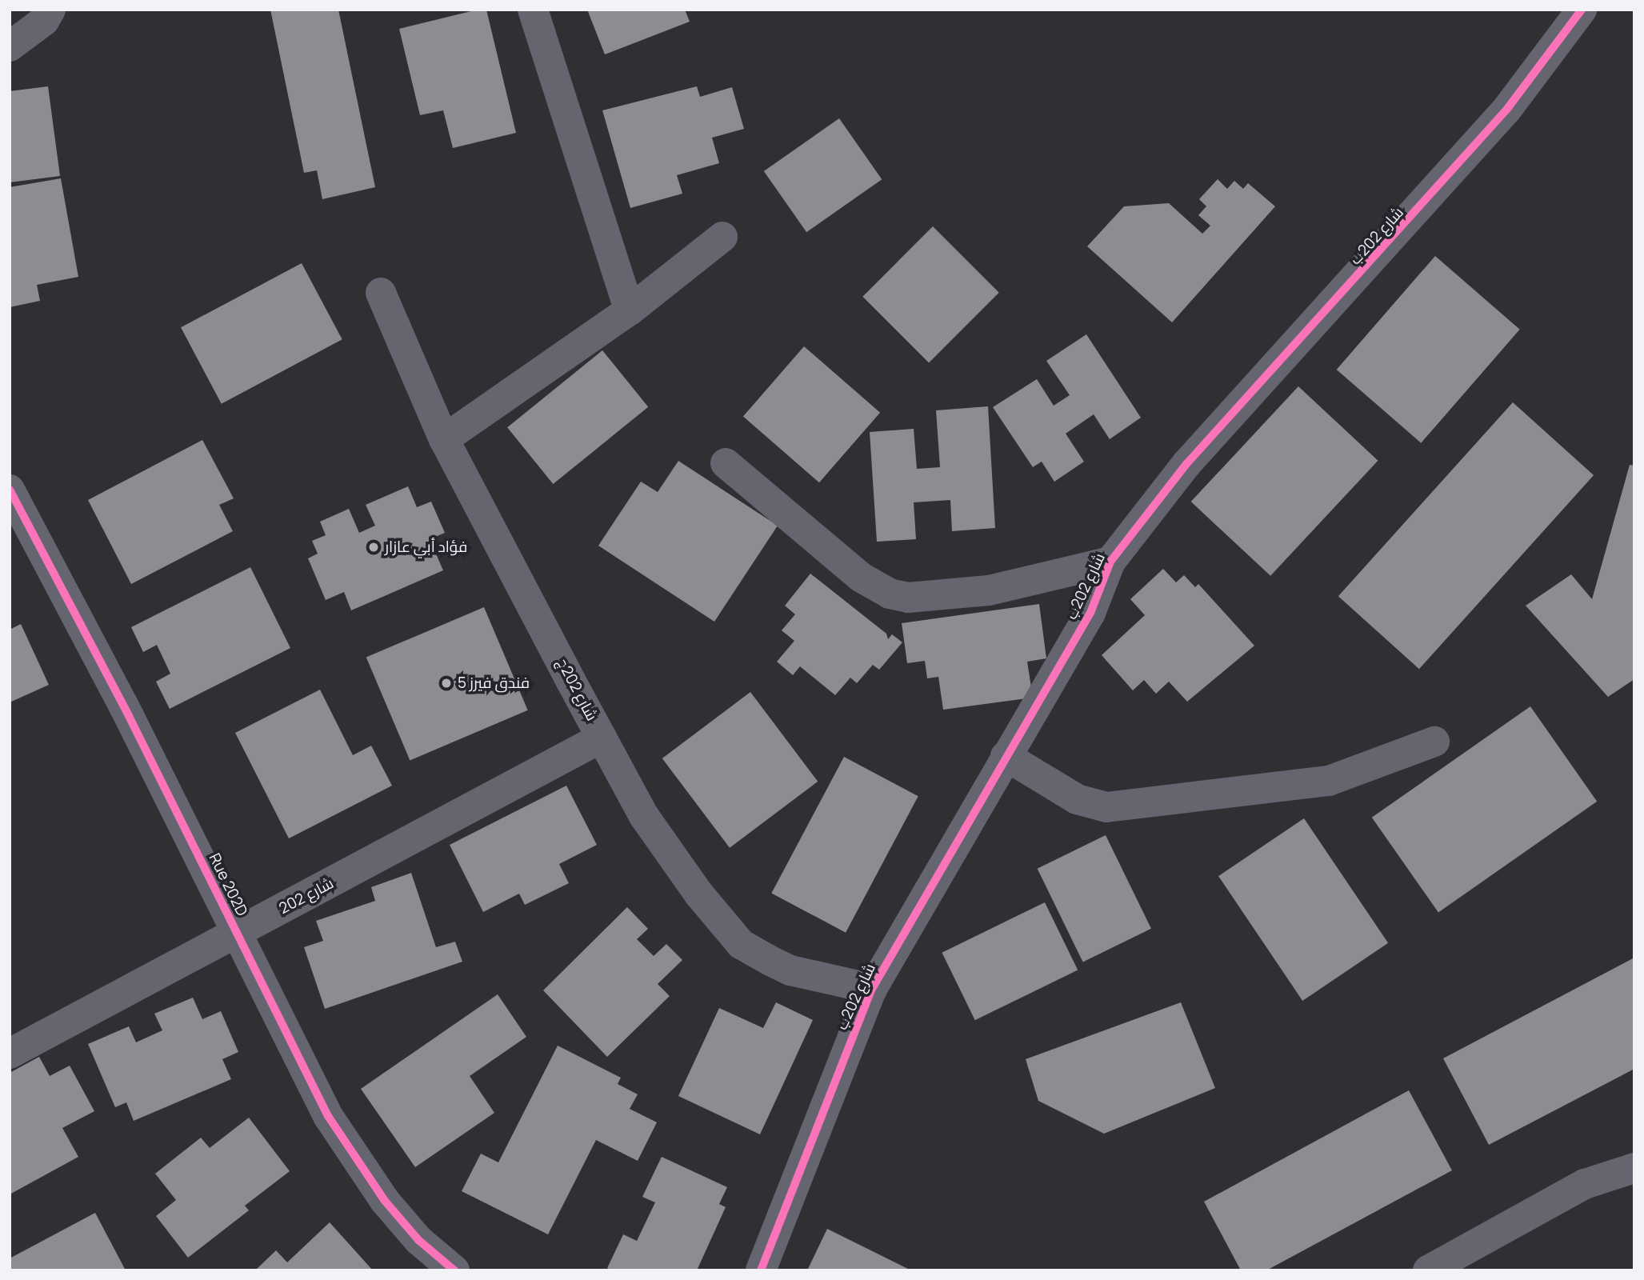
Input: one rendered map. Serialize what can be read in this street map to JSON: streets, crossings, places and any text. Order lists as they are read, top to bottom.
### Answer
{
  "streets": {
    "street": [
      "شارع 202ب",
      "شارع 202ج",
      "Rue 202D",
      "شارع 202"
    ]
  },
  "crossings": [
    ["شارع 202ب", "شارع 202ج"],
    ["شارع 202ج", "شارع 202"],
    ["Rue 202D", "شارع 202"]
  ],
  "places": ["فؤاد أبي عازار", "فندق فيرز 5"]
}
